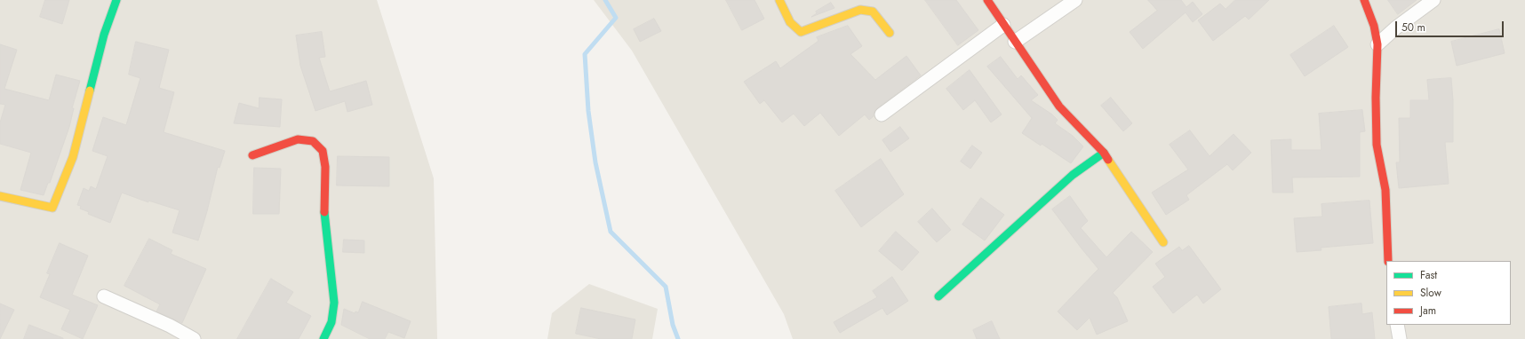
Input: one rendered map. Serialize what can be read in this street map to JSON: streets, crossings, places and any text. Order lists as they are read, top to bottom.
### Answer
{
  "legend": ["Fast", "Slow", "Jam"],
  "scale_bar": "50 m"
}
